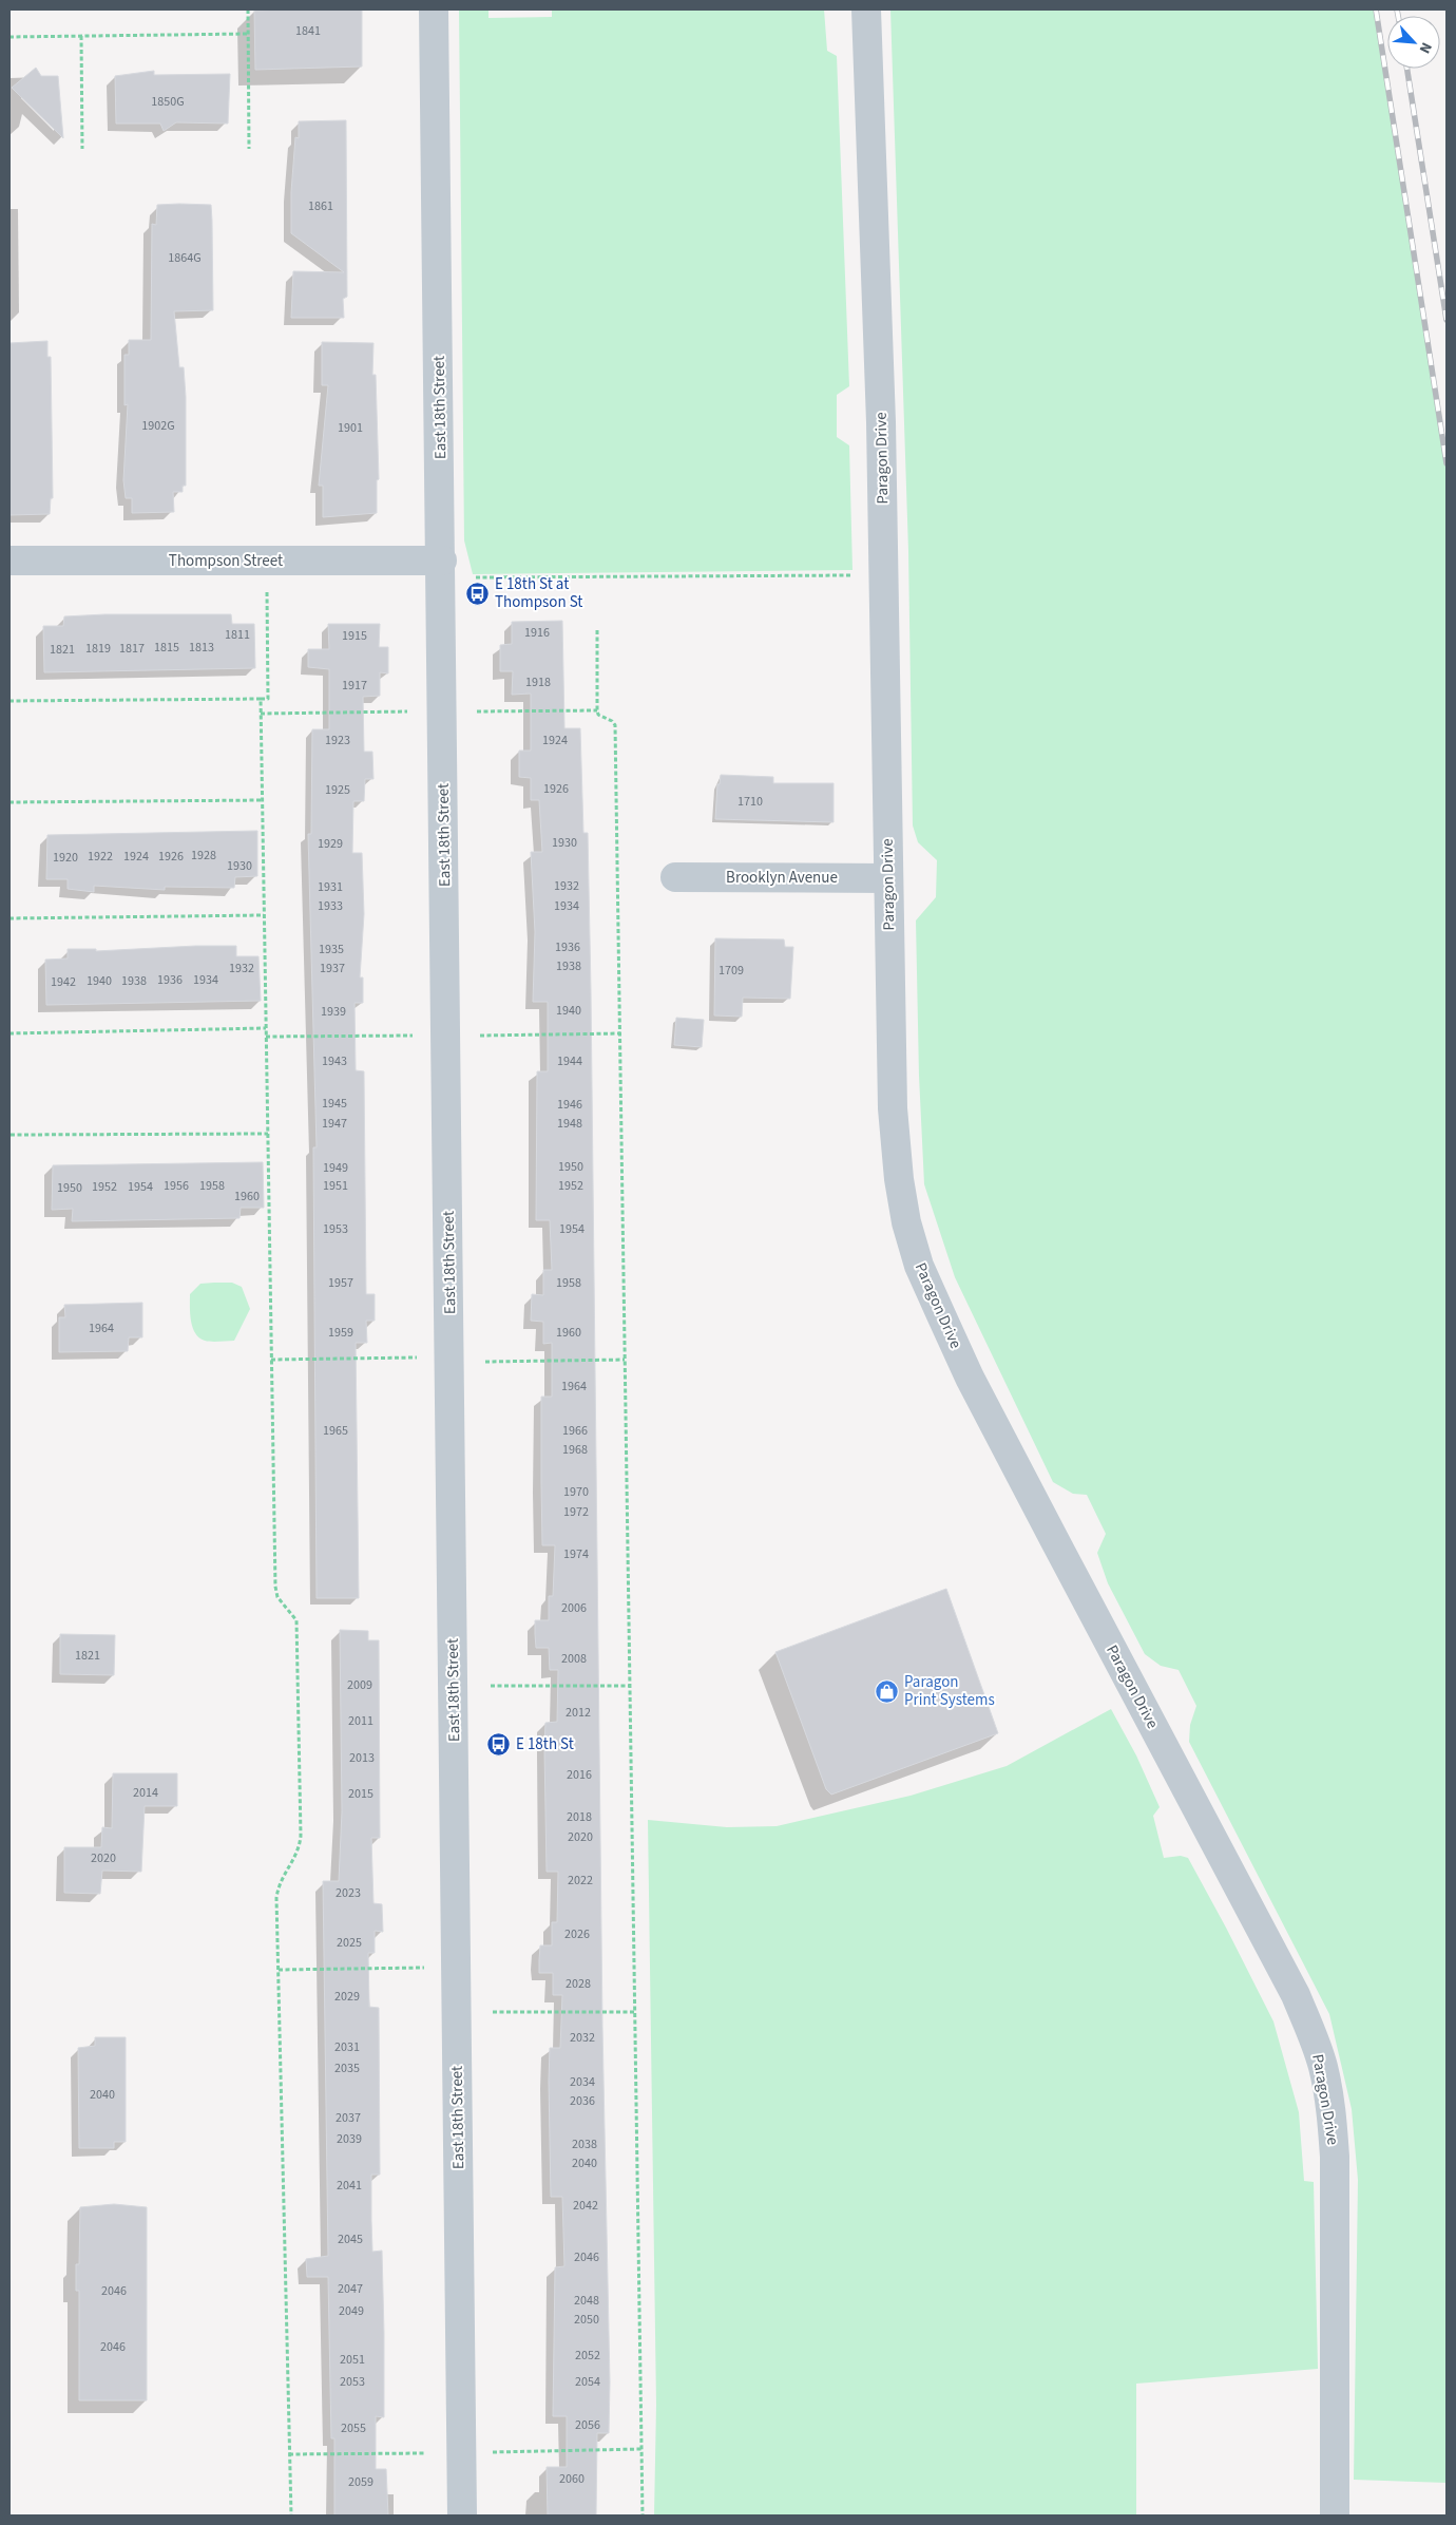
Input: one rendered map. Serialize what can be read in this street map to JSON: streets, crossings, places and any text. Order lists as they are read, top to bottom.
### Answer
{
  "streets": {
    "street": [
      "East 18th Street",
      "Paragon Drive",
      "Thompson Street",
      "Brooklyn Avenue"
    ]
  },
  "crossings": [
    ["East 18th Street", "Thompson Street"],
    ["Paragon Drive", "Brooklyn Avenue"]
  ],
  "places": {
    "bus stop": ["E 18th St at Thompson St", "E 18th St"],
    "shop": ["Paragon Print Systems"]
  },
  "house_numbers": [
    "1841",
    "1850G",
    "1861",
    "1864G",
    "1902G",
    "1901",
    "1916",
    "1811",
    "1915",
    "1815",
    "1813",
    "1819",
    "1817",
    "1821",
    "1918",
    "1917",
    "1923",
    "1924",
    "1926",
    "1925",
    "1710",
    "1930",
    "1929",
    "1928",
    "1922",
    "1924",
    "1926",
    "1920",
    "1930",
    "1932",
    "1931",
    "1933",
    "1934",
    "1936",
    "1935",
    "1938",
    "1932",
    "1937",
    "1709",
    "1936",
    "1934",
    "1940",
    "1938",
    "1942",
    "1940",
    "1939",
    "1943",
    "1944",
    "1945",
    "1946",
    "1947",
    "1948",
    "1950",
    "1949",
    "1956",
    "1958",
    "1951",
    "1952",
    "1952",
    "1954",
    "1950",
    "1960",
    "1953",
    "1954",
    "1957",
    "1958",
    "1964",
    "1959",
    "1960",
    "1964",
    "1965",
    "1966",
    "1968",
    "1970",
    "1972",
    "1974",
    "2006",
    "1821",
    "2008",
    "2009",
    "2012",
    "2011",
    "2013",
    "2016",
    "2014",
    "2015",
    "2018",
    "2020",
    "2020",
    "2022",
    "2023",
    "2026",
    "2025",
    "2028",
    "2029",
    "2032",
    "2031",
    "2035",
    "2034",
    "2040",
    "2036",
    "2037",
    "2039",
    "2038",
    "2040",
    "2041",
    "2042",
    "2045",
    "2046",
    "2047",
    "2046",
    "2048",
    "2049",
    "2050",
    "2046",
    "2052",
    "2051",
    "2053",
    "2054",
    "2056",
    "2055",
    "2060",
    "2059"
  ],
  "north": "bottom right"
}
